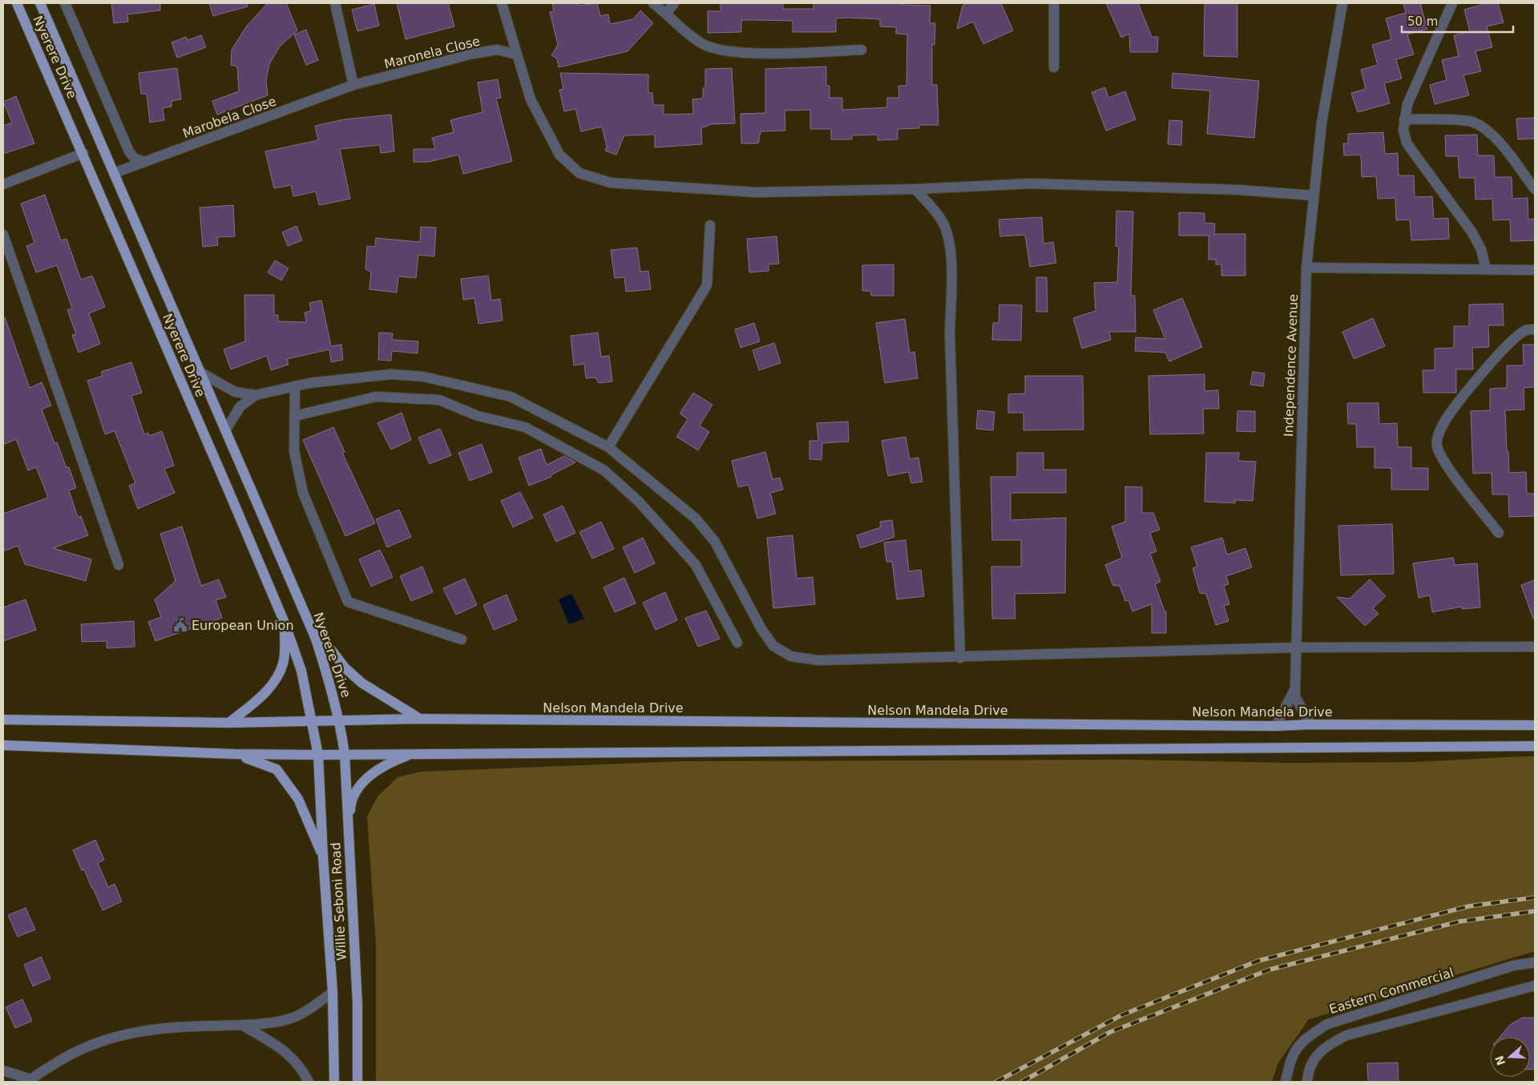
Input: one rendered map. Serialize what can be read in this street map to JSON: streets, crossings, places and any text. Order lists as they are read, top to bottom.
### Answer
{
  "streets": {
    "main road": ["Nyerere Drive", "Nelson Mandela Drive", "Willie Seboni Road"],
    "street": [
      "Maronela Close",
      "Marobela Close",
      "Independence Avenue",
      "Eastern Commercial"
    ]
  },
  "crossings": [
    ["Maronela Close", "Marobela Close"],
    ["Nyerere Drive", "Marobela Close"],
    ["Nyerere Drive", "Nelson Mandela Drive"],
    ["Nyerere Drive", "Willie Seboni Road"],
    ["Independence Avenue", "Nelson Mandela Drive"],
    ["Nelson Mandela Drive", "Willie Seboni Road"]
  ],
  "places": {
    "public building": ["European Union"]
  },
  "scale_bar": "50 m",
  "north": "left"
}
